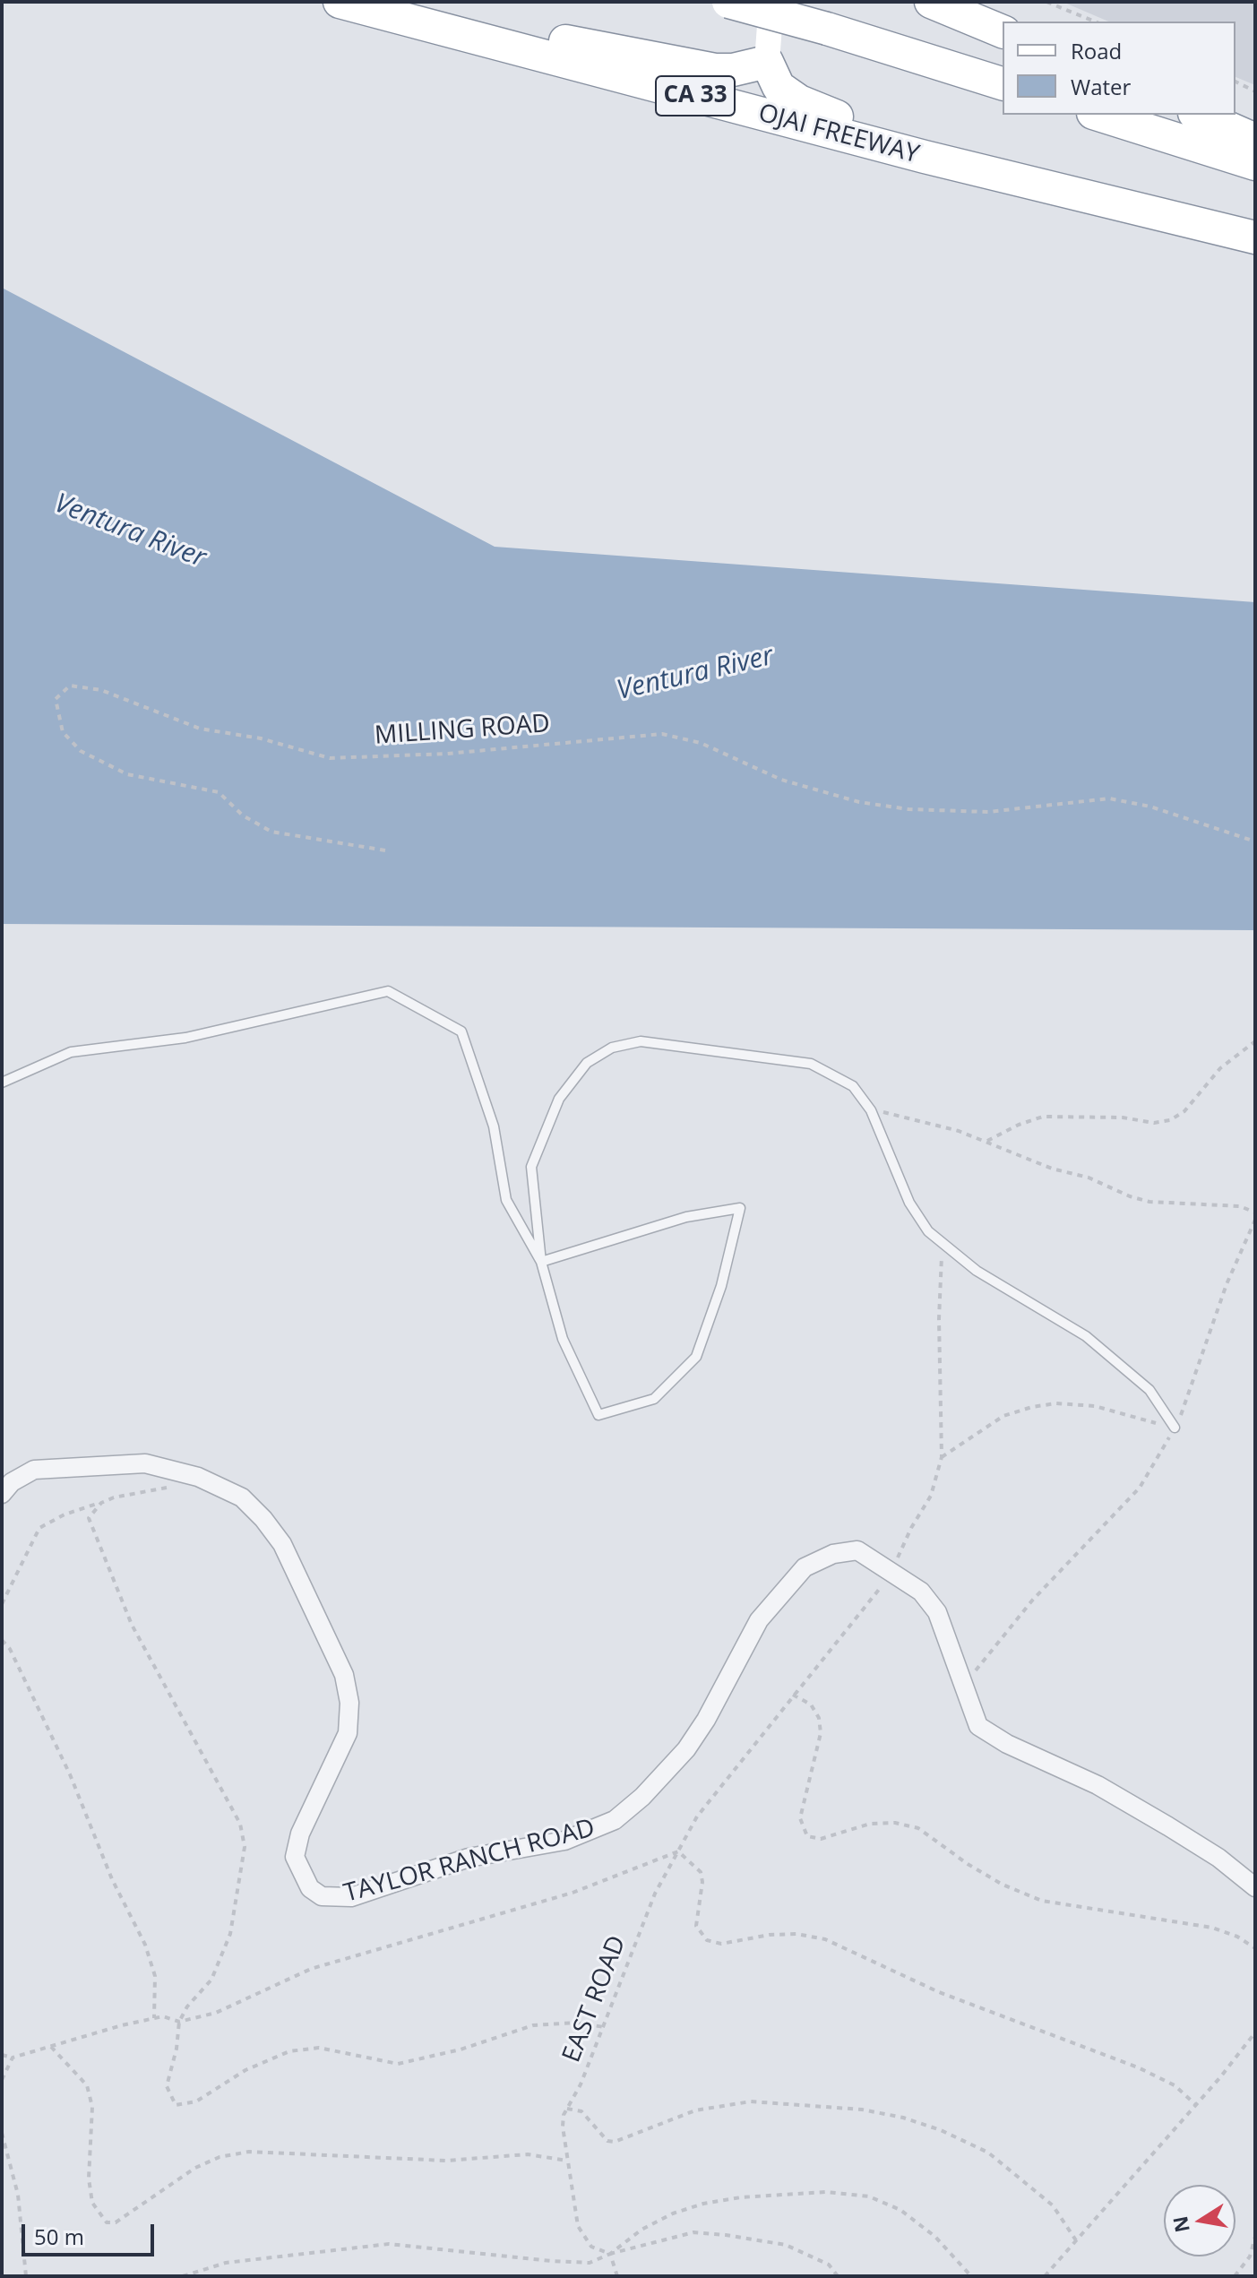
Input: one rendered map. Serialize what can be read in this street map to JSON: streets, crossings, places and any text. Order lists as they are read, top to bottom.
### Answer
{
  "streets": {
    "highway": ["CA 33", "OJAI FREEWAY"],
    "street": ["TAYLOR RANCH ROAD"],
    "path": ["MILLING ROAD", "EAST ROAD"]
  },
  "crossings": [
    ["TAYLOR RANCH ROAD", "EAST ROAD"]
  ],
  "water": ["Ventura River"],
  "legend": ["Road", "Water"],
  "scale_bar": "50 m",
  "north": "left"
}
